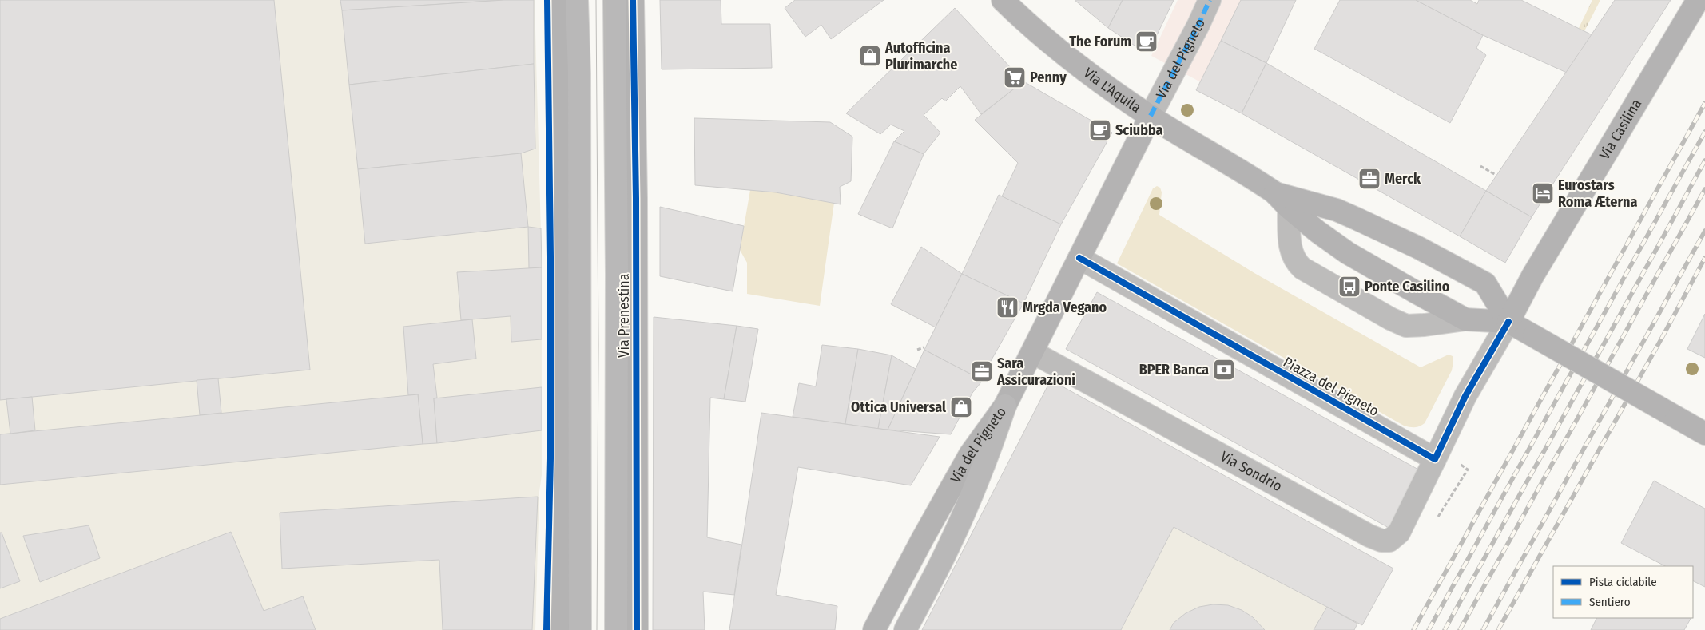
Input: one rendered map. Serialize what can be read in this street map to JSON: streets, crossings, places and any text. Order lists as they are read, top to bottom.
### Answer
{
  "streets": {
    "main road": [
      "Via del Pigneto",
      "Via L'Aquila",
      "Via Casilina",
      "Via Prenestina"
    ],
    "street": ["Piazza del Pigneto", "Via Sondrio"]
  },
  "crossings": [
    ["Via del Pigneto", "Via L'Aquila"],
    ["Via del Pigneto", "Piazza del Pigneto"],
    ["Via del Pigneto", "Via Sondrio"],
    ["Piazza del Pigneto", "Via Sondrio"]
  ],
  "places": {
    "cafe": ["The Forum", "Sciubba"],
    "shop": ["Autofficina Plurimarche", "Ottica Universal"],
    "supermarket": ["Penny"],
    "office": ["Merck", "Sara Assicurazioni"],
    "hotel": ["Eurostars Roma Æterna"],
    "bus stop": ["Ponte Casilino"],
    "restaurant": ["Mrgda Vegano"],
    "bank": ["BPER Banca"]
  },
  "legend": ["Pista ciclabile", "Sentiero"]
}
